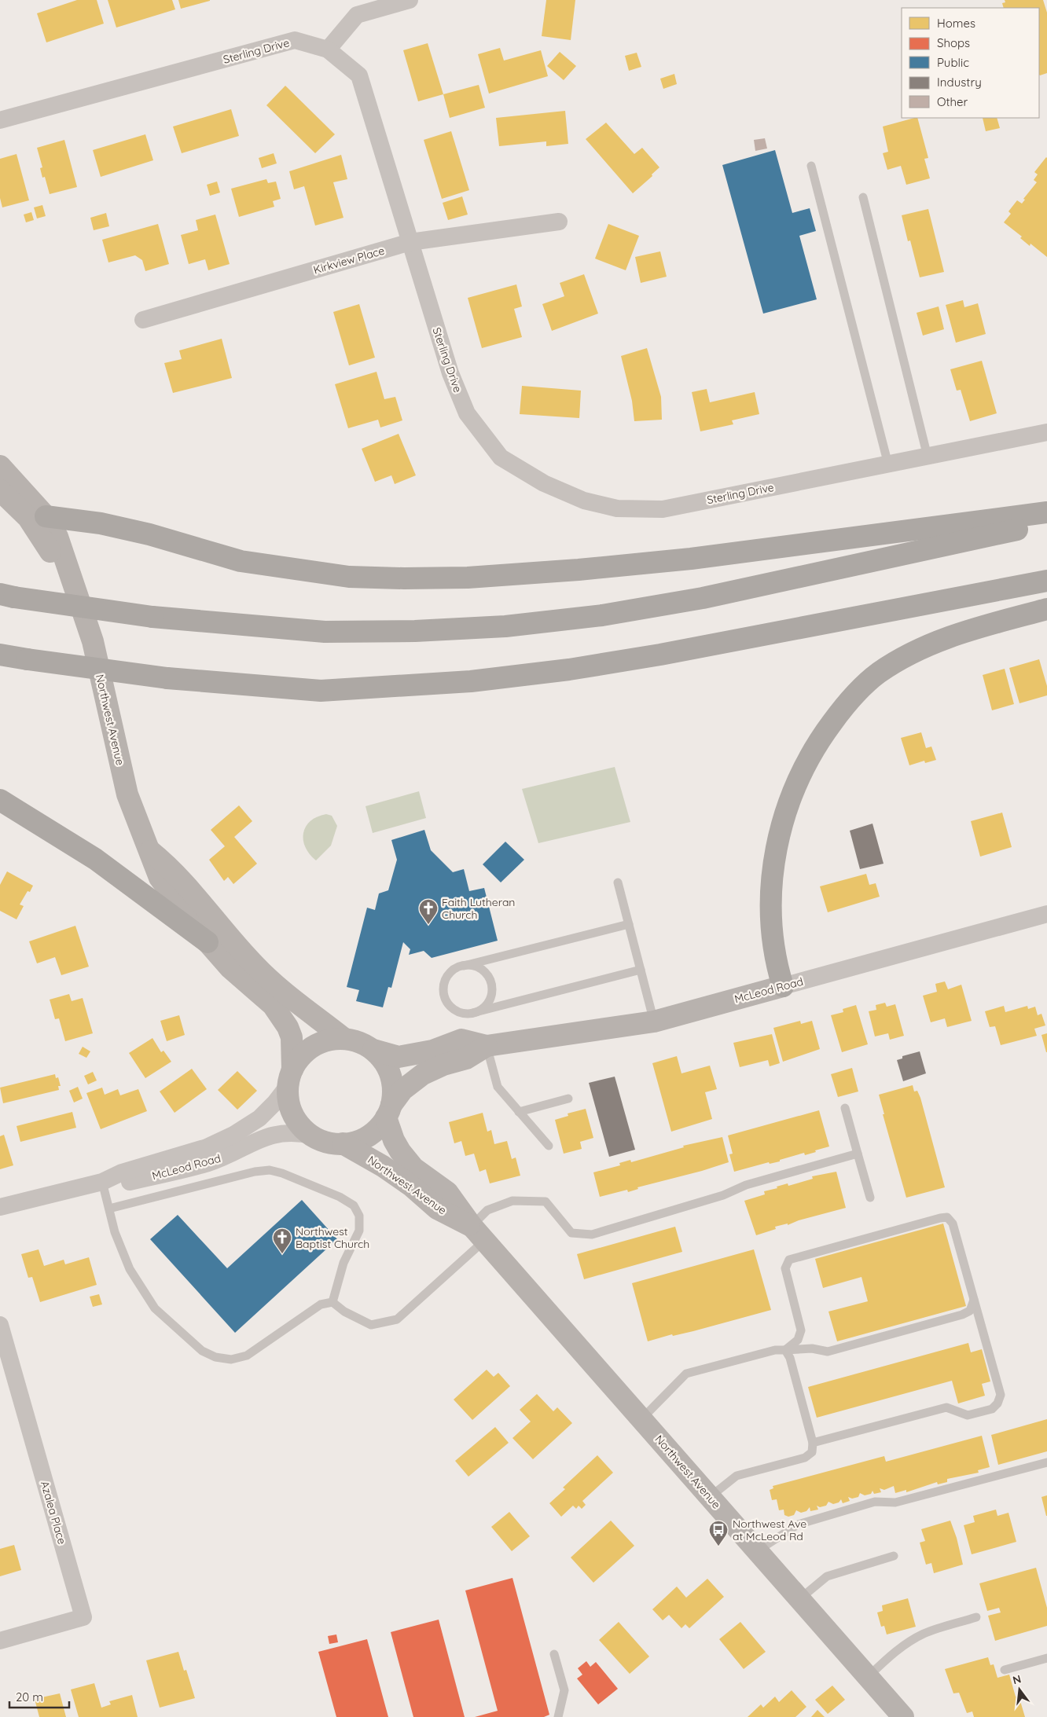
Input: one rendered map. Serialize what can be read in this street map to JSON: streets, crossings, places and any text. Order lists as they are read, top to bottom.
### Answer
{
  "streets": {
    "main road": ["Northwest Avenue", "McLeod Road"],
    "street": ["Sterling Drive", "Kirkview Place", "Azalea Place"]
  },
  "crossings": [
    ["Sterling Drive", "Kirkview Place"],
    ["Northwest Avenue", "McLeod Road"]
  ],
  "places": {
    "church": ["Faith Lutheran Church", "Northwest Baptist Church"],
    "bus stop": ["Northwest Ave at McLeod Rd"]
  },
  "legend": [
    "Homes",
    "Shops",
    "Public",
    "Industry",
    "Other"
  ],
  "scale_bar": "20 m",
  "north": "top"
}
